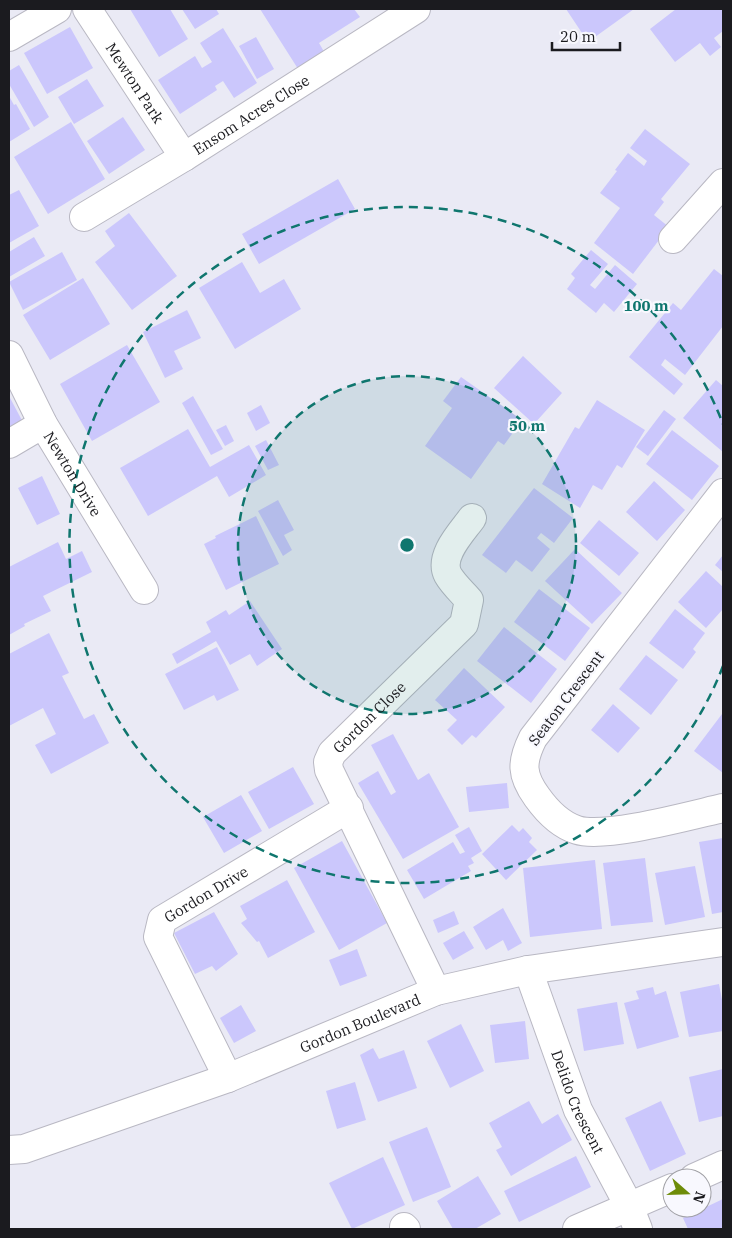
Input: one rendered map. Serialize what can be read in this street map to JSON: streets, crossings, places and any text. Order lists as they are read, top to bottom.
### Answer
{
  "streets": {
    "street": [
      "Mewton Park",
      "Ensom Acres Close",
      "Newton Drive",
      "Seaton Crescent",
      "Gordon Close",
      "Gordon Drive",
      "Gordon Boulevard",
      "Delido Crescent"
    ]
  },
  "crossings": [
    ["Mewton Park", "Ensom Acres Close"],
    ["Gordon Close", "Gordon Drive"],
    ["Gordon Close", "Gordon Boulevard"],
    ["Gordon Drive", "Gordon Boulevard"],
    ["Gordon Boulevard", "Delido Crescent"]
  ],
  "scale_bar": "20 m",
  "north": "right",
  "rings": ["100 m", "50 m"]
}
